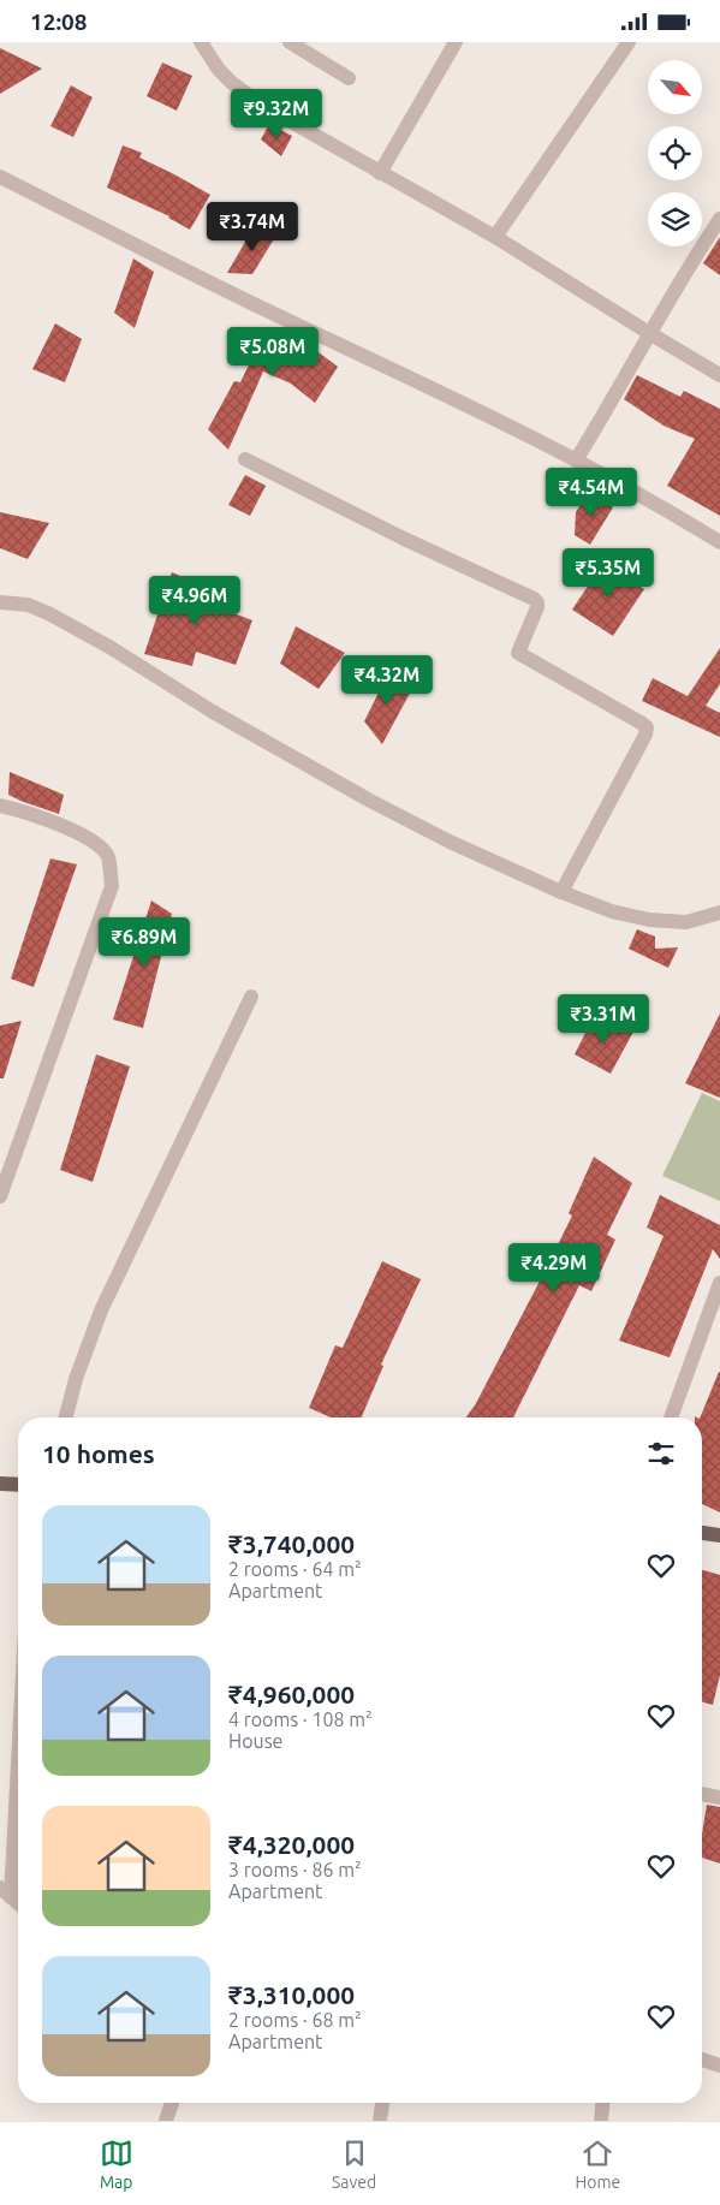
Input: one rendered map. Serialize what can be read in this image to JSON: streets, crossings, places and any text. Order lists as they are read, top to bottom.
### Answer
{
  "north": "bottom right",
  "page": {
    "status": "12:08",
    "price": [
      "₹9.32M",
      "₹3.74M",
      "₹5.08M",
      "₹4.54M",
      "₹5.35M",
      "₹4.96M",
      "₹4.32M",
      "₹6.89M",
      "₹3.31M",
      "₹4.29M"
    ],
    "heading": "10 homes",
    "list": [
      {
        "name": "₹3,740,000",
        "note": "2 rooms · 64 m² · Apartment"
      },
      {
        "name": "₹4,960,000",
        "note": "4 rooms · 108 m² · House"
      },
      {
        "name": "₹4,320,000",
        "note": "3 rooms · 86 m² · Apartment"
      },
      {
        "name": "₹3,310,000",
        "note": "2 rooms · 68 m² · Apartment"
      }
    ],
    "tabs": ["Map", "Saved", "Home"]
  }
}
